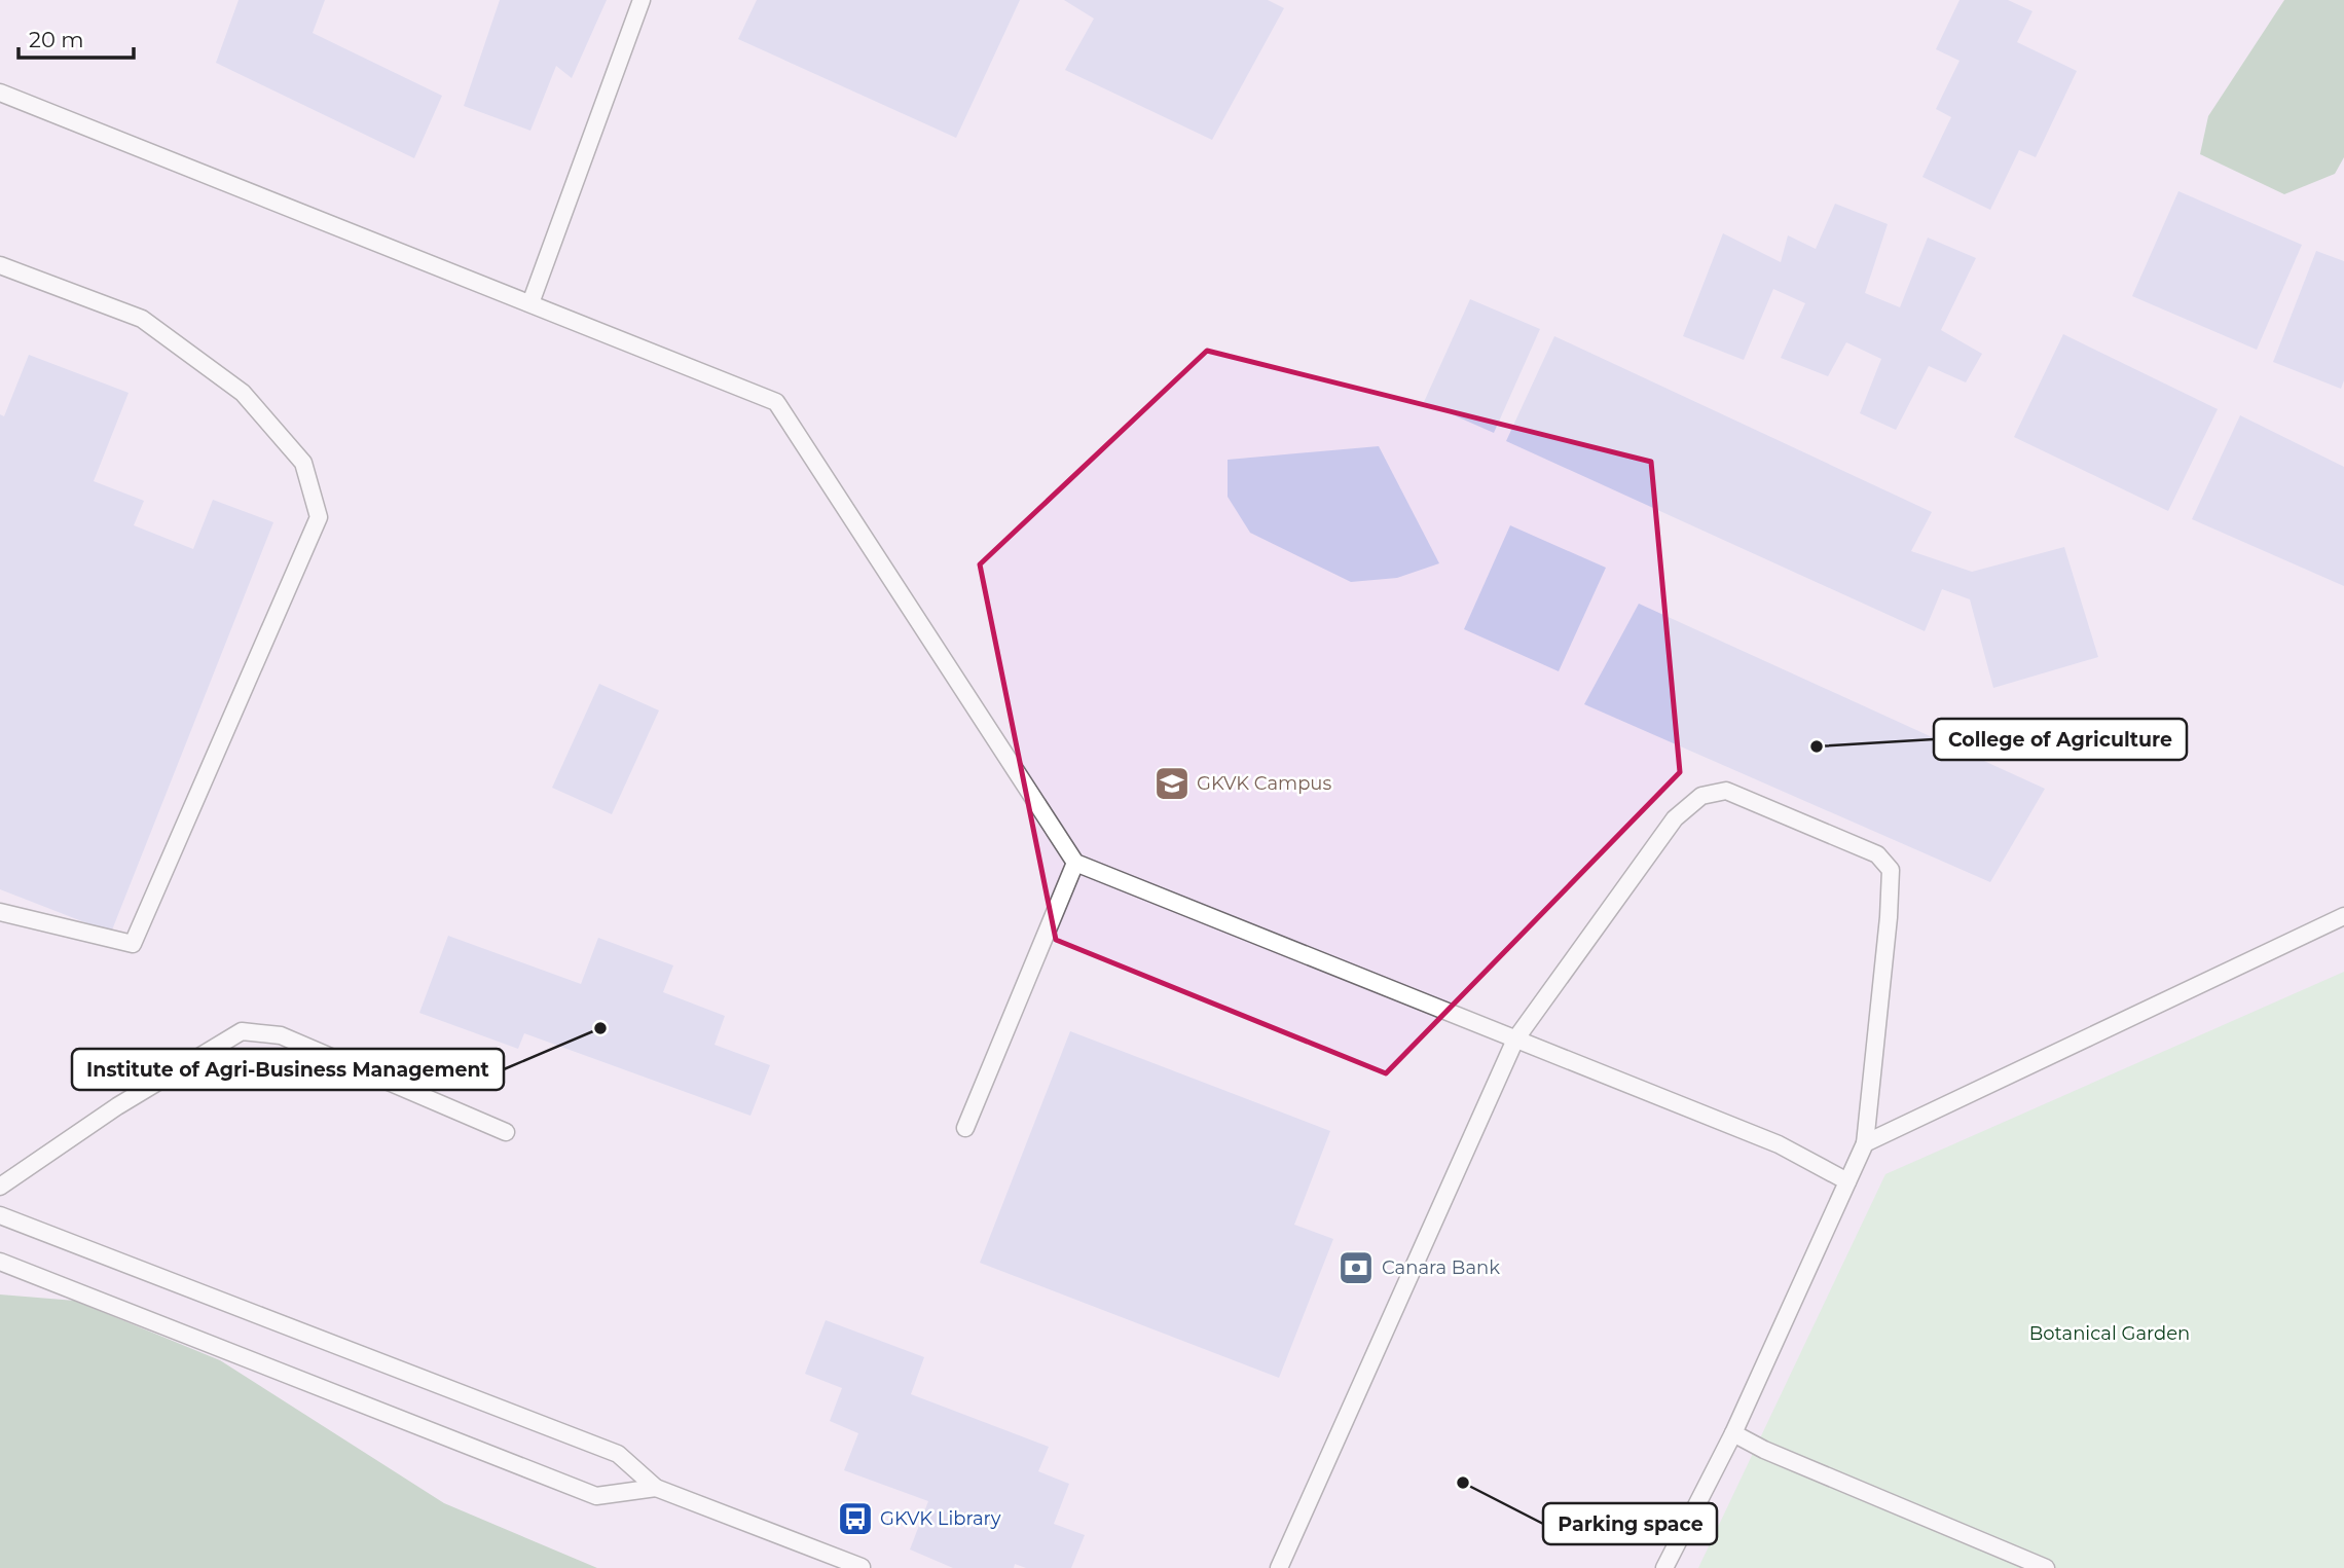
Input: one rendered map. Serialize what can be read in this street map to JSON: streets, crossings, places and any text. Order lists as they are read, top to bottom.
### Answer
{
  "parks": ["Botanical Garden"],
  "places": {
    "other": ["College of Agriculture", "Institute of Agri-Business Management", "Parking space"],
    "school or university": ["GKVK Campus"],
    "bank": ["Canara Bank"],
    "bus stop": ["GKVK Library"]
  },
  "scale_bar": "20 m"
}
